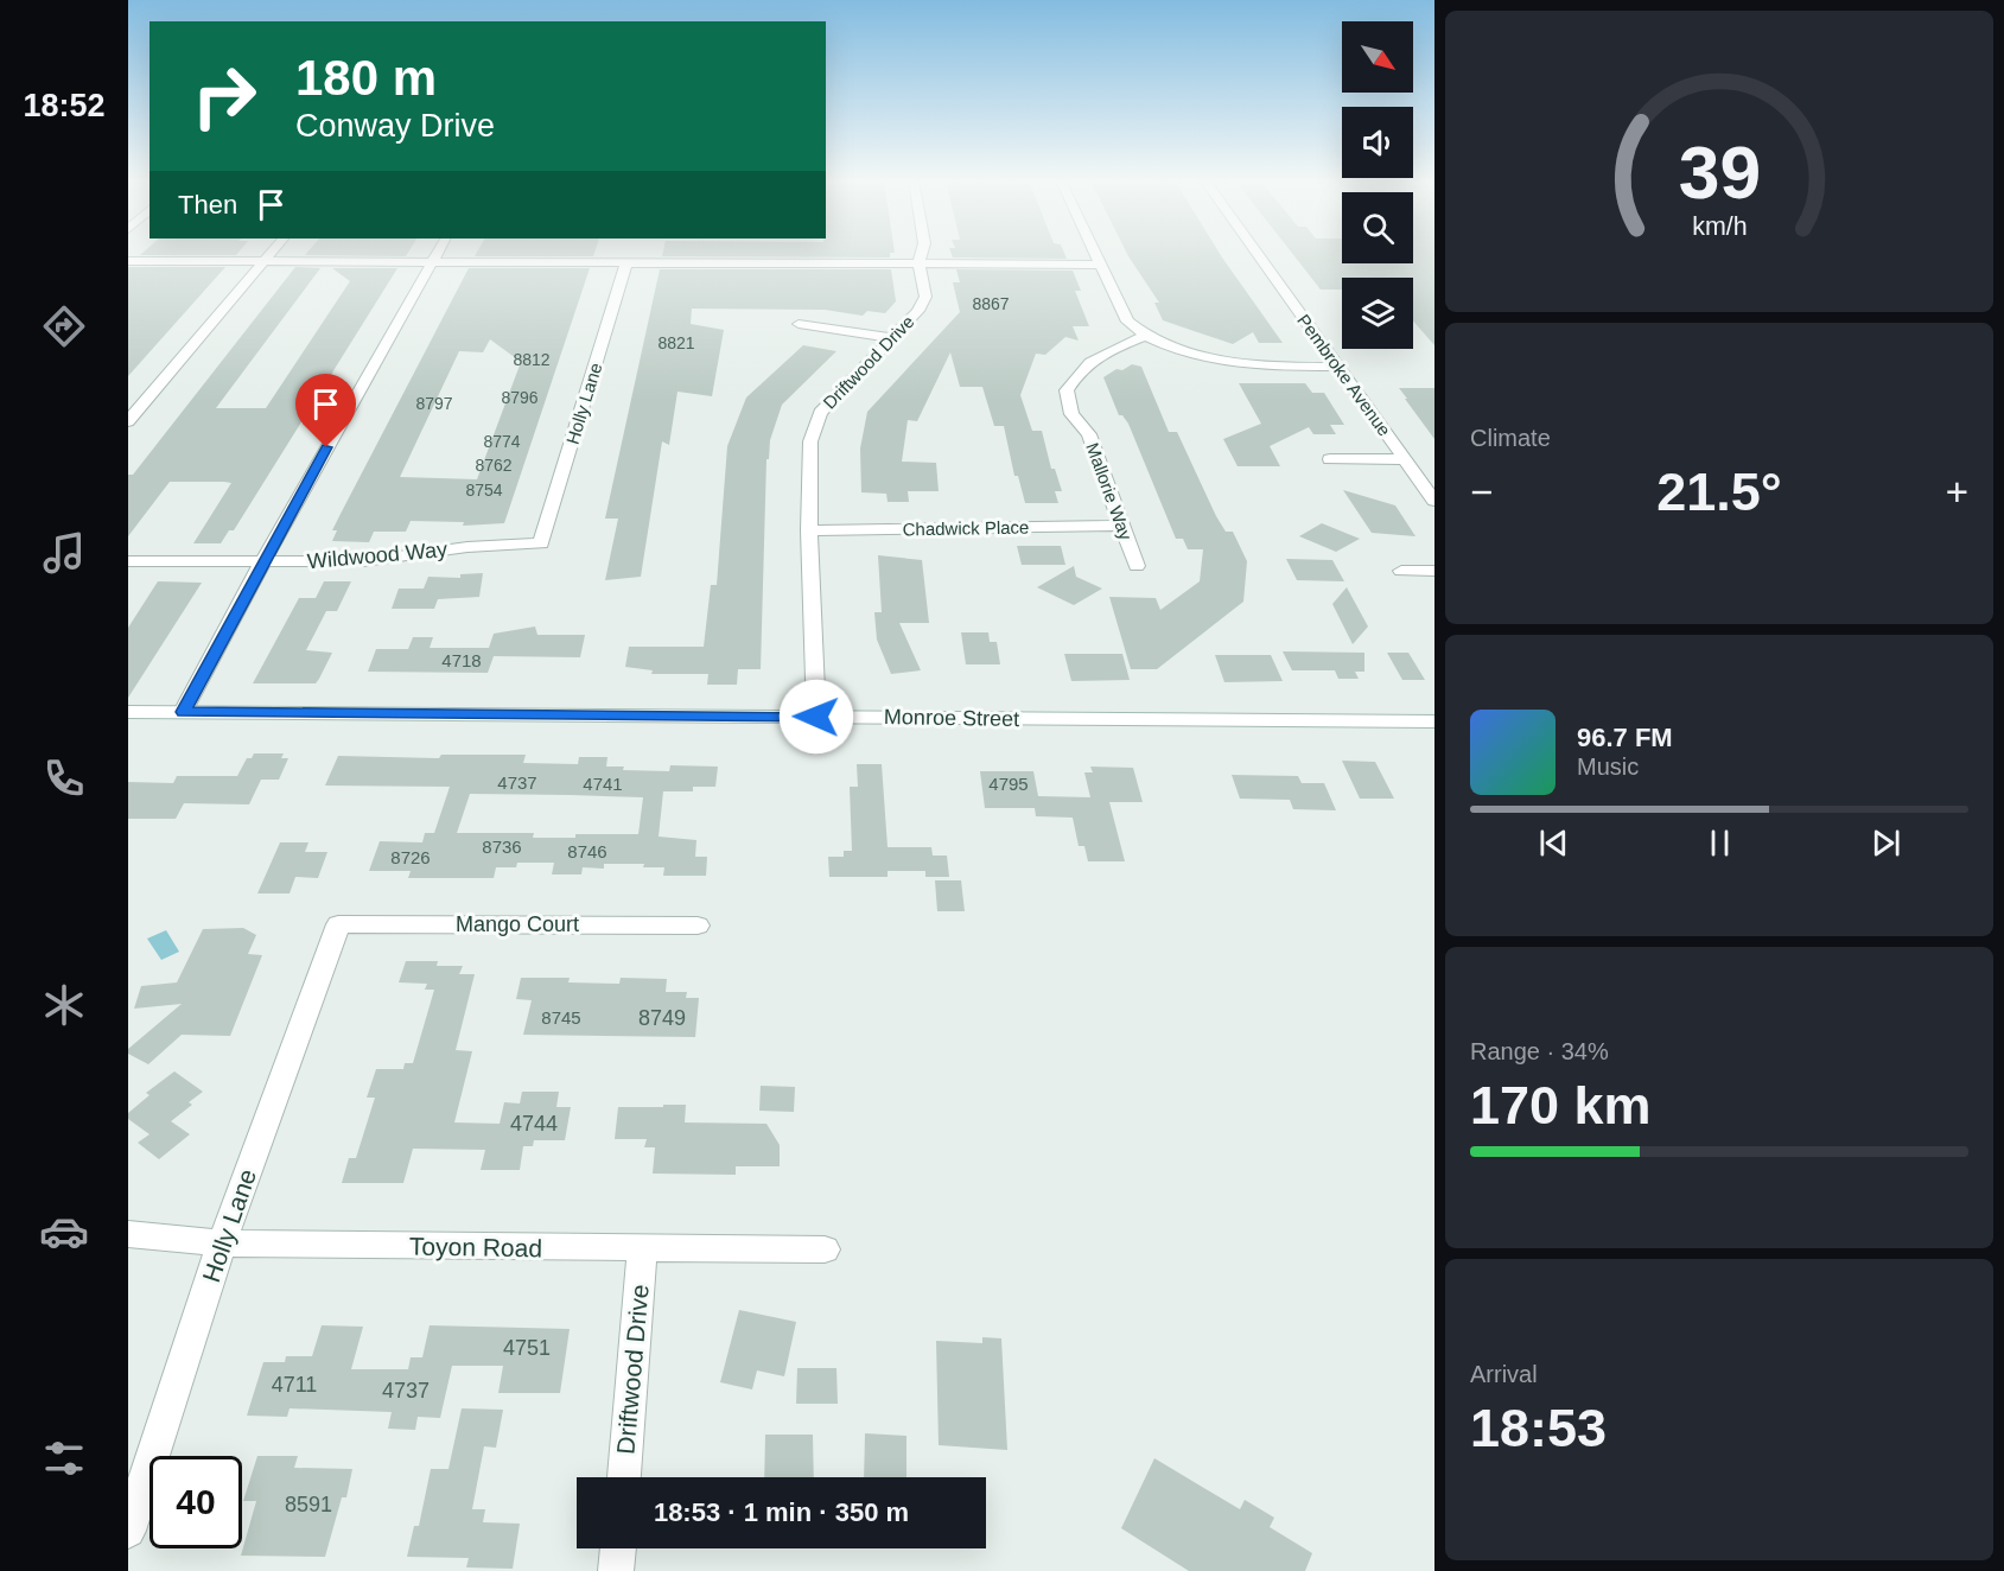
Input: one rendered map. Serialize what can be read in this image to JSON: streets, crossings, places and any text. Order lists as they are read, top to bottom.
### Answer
{
  "streets": {
    "street": [
      "Driftwood Drive",
      "Pembroke Avenue",
      "Holly Lane",
      "Mallorie Way",
      "Chadwick Place",
      "Wildwood Way",
      "Monroe Street",
      "Mango Court",
      "Toyon Road"
    ]
  },
  "crossings": [
    ["Driftwood Drive", "Chadwick Place"],
    ["Driftwood Drive", "Monroe Street"],
    ["Driftwood Drive", "Toyon Road"],
    ["Holly Lane", "Wildwood Way"],
    ["Holly Lane", "Mango Court"],
    ["Holly Lane", "Toyon Road"],
    ["Mallorie Way", "Chadwick Place"]
  ],
  "house_numbers": [
    "8867",
    "8821",
    "8812",
    "8796",
    "8797",
    "8774",
    "8762",
    "8754",
    "4718",
    "4737",
    "4741",
    "4795",
    "8736",
    "8746",
    "8726",
    "8745",
    "8749",
    "4744",
    "4751",
    "4711",
    "4737",
    "8591"
  ],
  "north": "bottom right",
  "page": {
    "tabs": "18:52",
    "turn": ["180 m", "Conway Drive"],
    "then": "Then",
    "tile": [
      "Climate",
      ["Range · 34%", "170 km"],
      ["Arrival", "18:53"]
    ],
    "heat": ["−", "21.5°", "+"],
    "song": ["96.7 FM", "Music"],
    "limit": "40",
    "trip": "18:53 · 1 min · 350 m",
    "gauge": ["39", "km/h"]
  }
}
